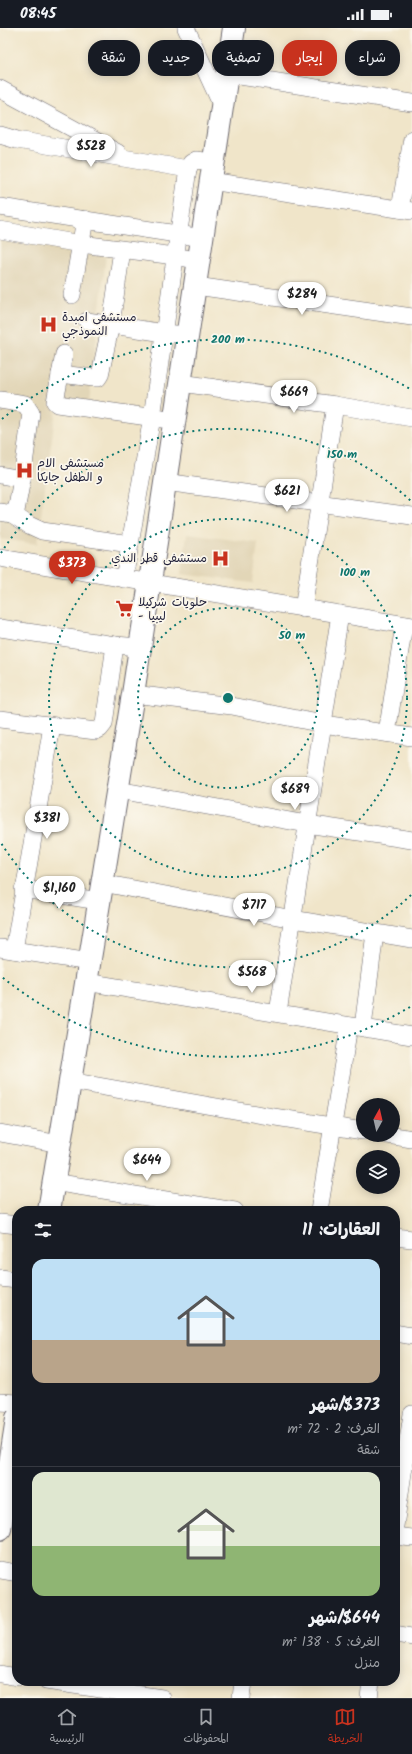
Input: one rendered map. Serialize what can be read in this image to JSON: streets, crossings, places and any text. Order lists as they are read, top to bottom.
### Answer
{
  "places": {
    "hospital": ["مستشفى امبدة النموذجي", "مستشفى الام و الطفل جايكا", "مستشفى قطر الندي"],
    "supermarket": ["حلويات شركيلا - ليبيا"]
  },
  "north": "top",
  "page": {
    "status": "08:45",
    "chip": [
      "شراء",
      "إيجار",
      "تصفية",
      "جديد",
      "شقة"
    ],
    "price": [
      "$528",
      "$284",
      "$669",
      "$621",
      "$373",
      "$689",
      "$381",
      "$1,160",
      "$717",
      "$568",
      "$644"
    ],
    "heading": "العقارات: 11",
    "list": [
      {
        "name": "$373/شهر",
        "note": "الغرف: 2 · 72 m² · شقة"
      },
      {
        "name": "$644/شهر",
        "note": "الغرف: 5 · 138 m² · منزل"
      }
    ],
    "tabs": ["الخريطة", "المحفوظات", "الرئيسية"]
  },
  "rings": [
    "200 m",
    "150 m",
    "100 m",
    "50 m"
  ]
}
